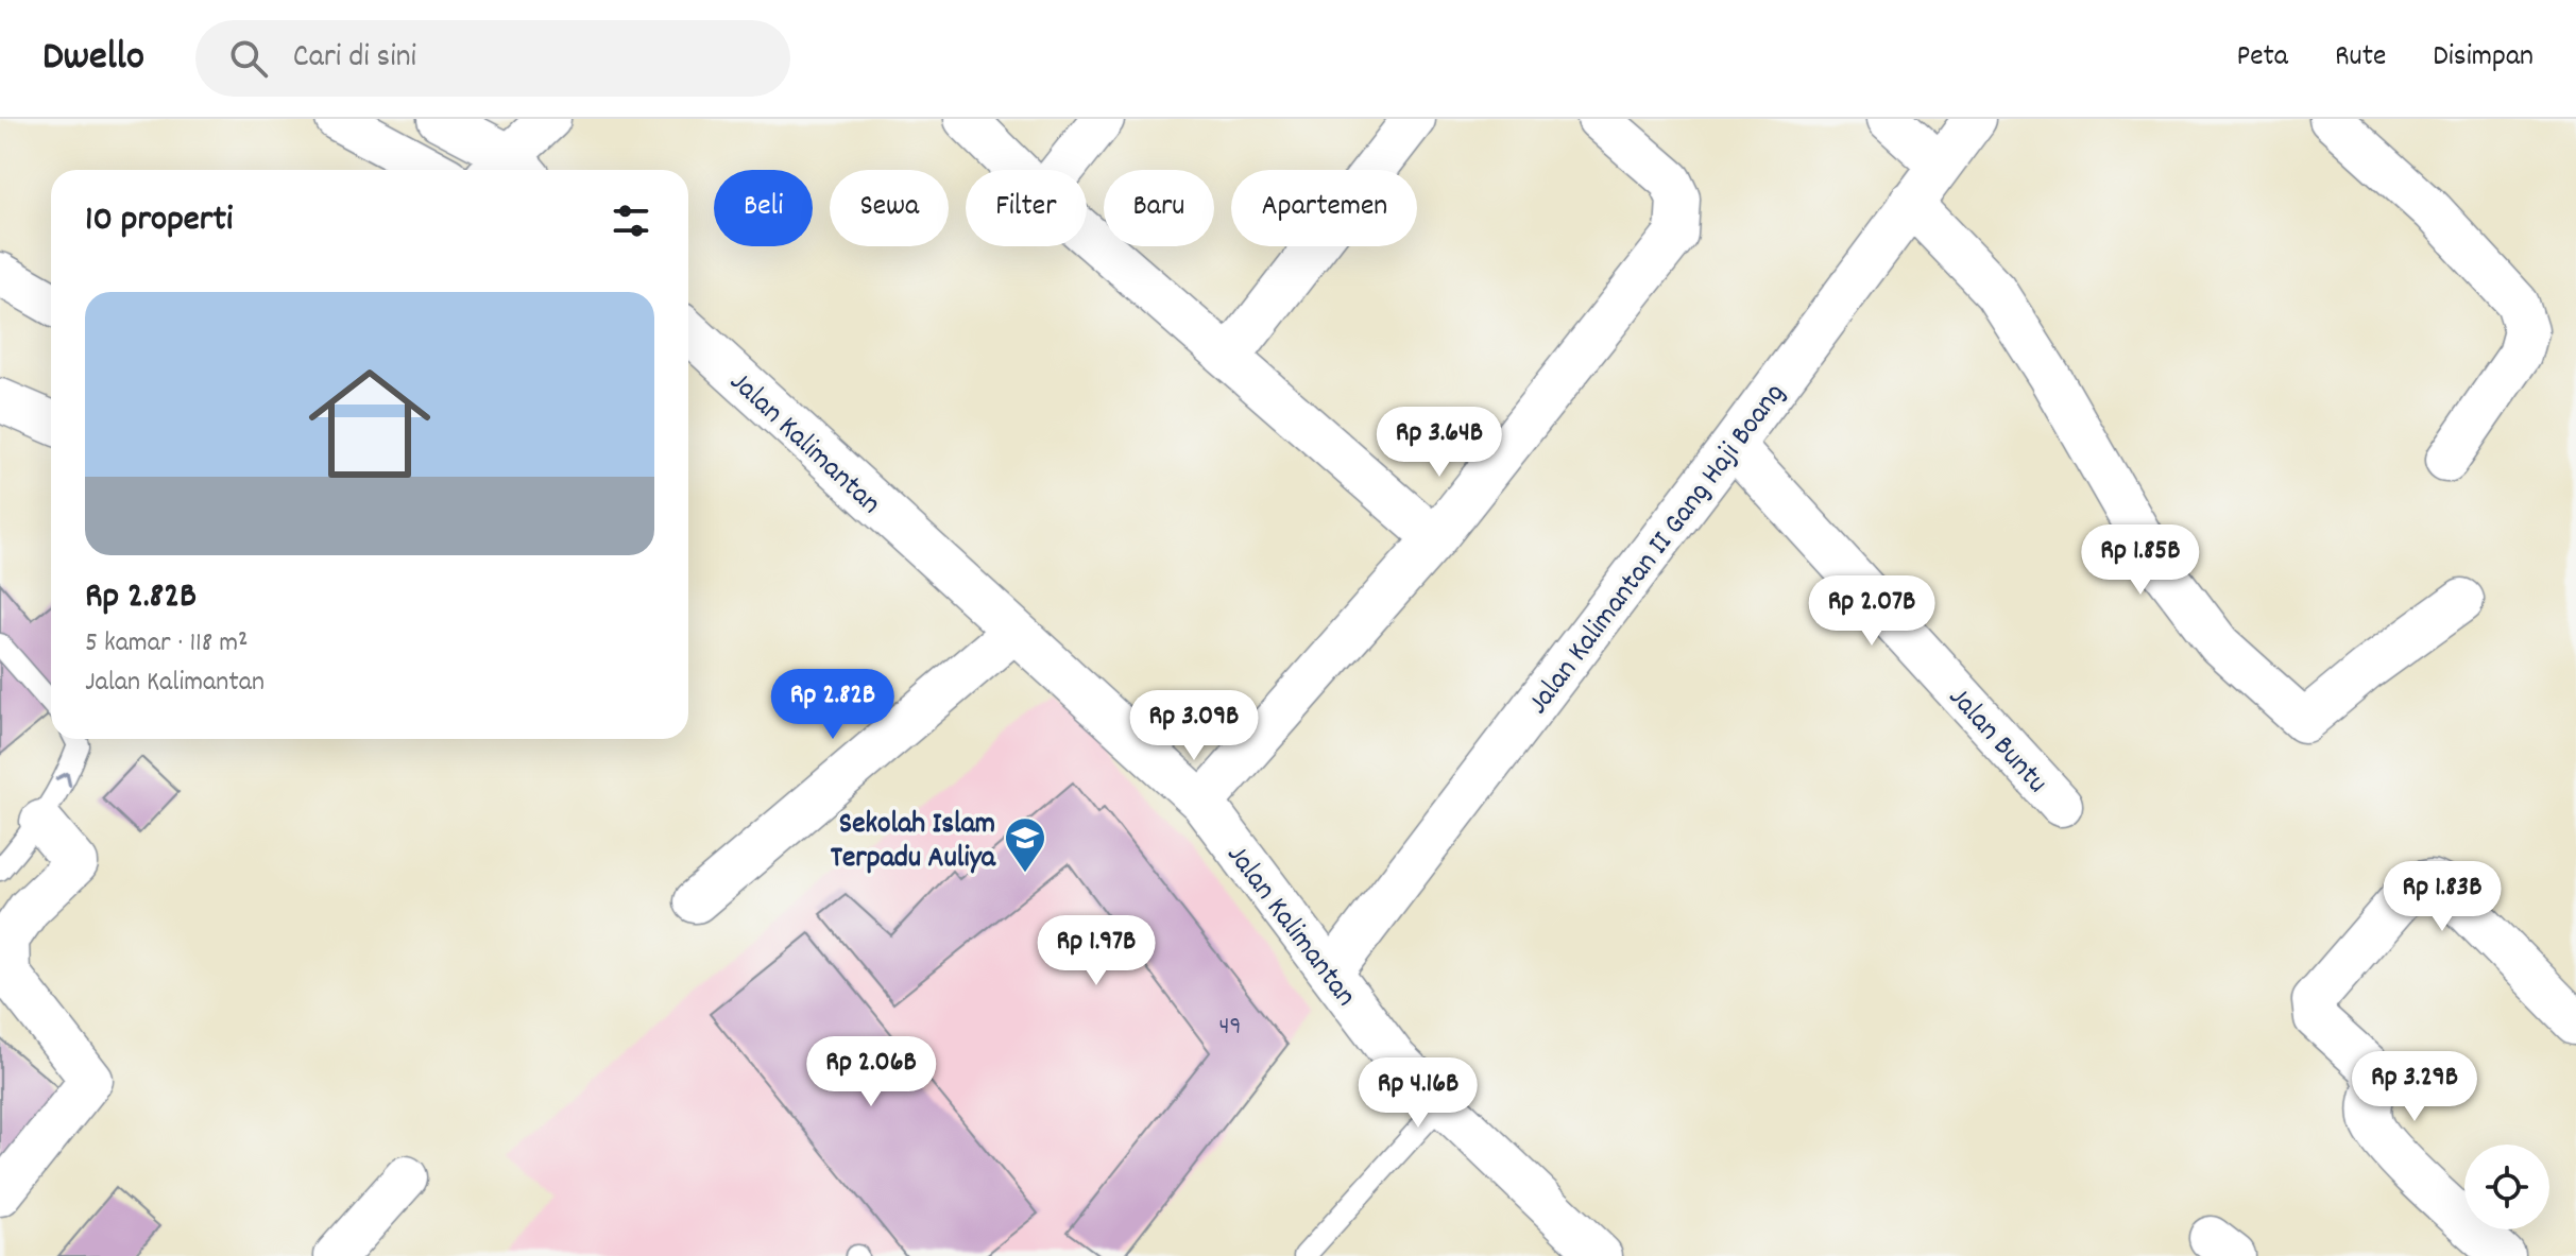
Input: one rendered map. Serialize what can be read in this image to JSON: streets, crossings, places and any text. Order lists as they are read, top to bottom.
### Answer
{
  "streets": {
    "street": ["Jalan Kalimantan", "Jalan Kalimantan II Gang Haji Boang", "Jalan Buntu"]
  },
  "crossings": [
    ["Jalan Kalimantan", "Jalan Kalimantan II Gang Haji Boang"],
    ["Jalan Kalimantan II Gang Haji Boang", "Jalan Buntu"]
  ],
  "places": {
    "school or university": ["Sekolah Islam Terpadu Auliya"]
  },
  "house_numbers": ["49"],
  "page": {
    "header": "Dwello",
    "search": "Cari di sini",
    "nav": ["Peta", "Rute", "Disimpan"],
    "chip": [
      "Beli",
      "Sewa",
      "Filter",
      "Baru",
      "Apartemen"
    ],
    "heading": "10 properti",
    "list": [
      {
        "name": "Rp 2.82B",
        "note": "5 kamar · 118 m² · Jalan Kalimantan"
      }
    ],
    "price": [
      "Rp 3.64B",
      "Rp 1.85B",
      "Rp 2.07B",
      "Rp 2.82B",
      "Rp 3.09B",
      "Rp 1.83B",
      "Rp 1.97B",
      "Rp 2.06B",
      "Rp 3.29B",
      "Rp 4.16B"
    ]
  }
}
